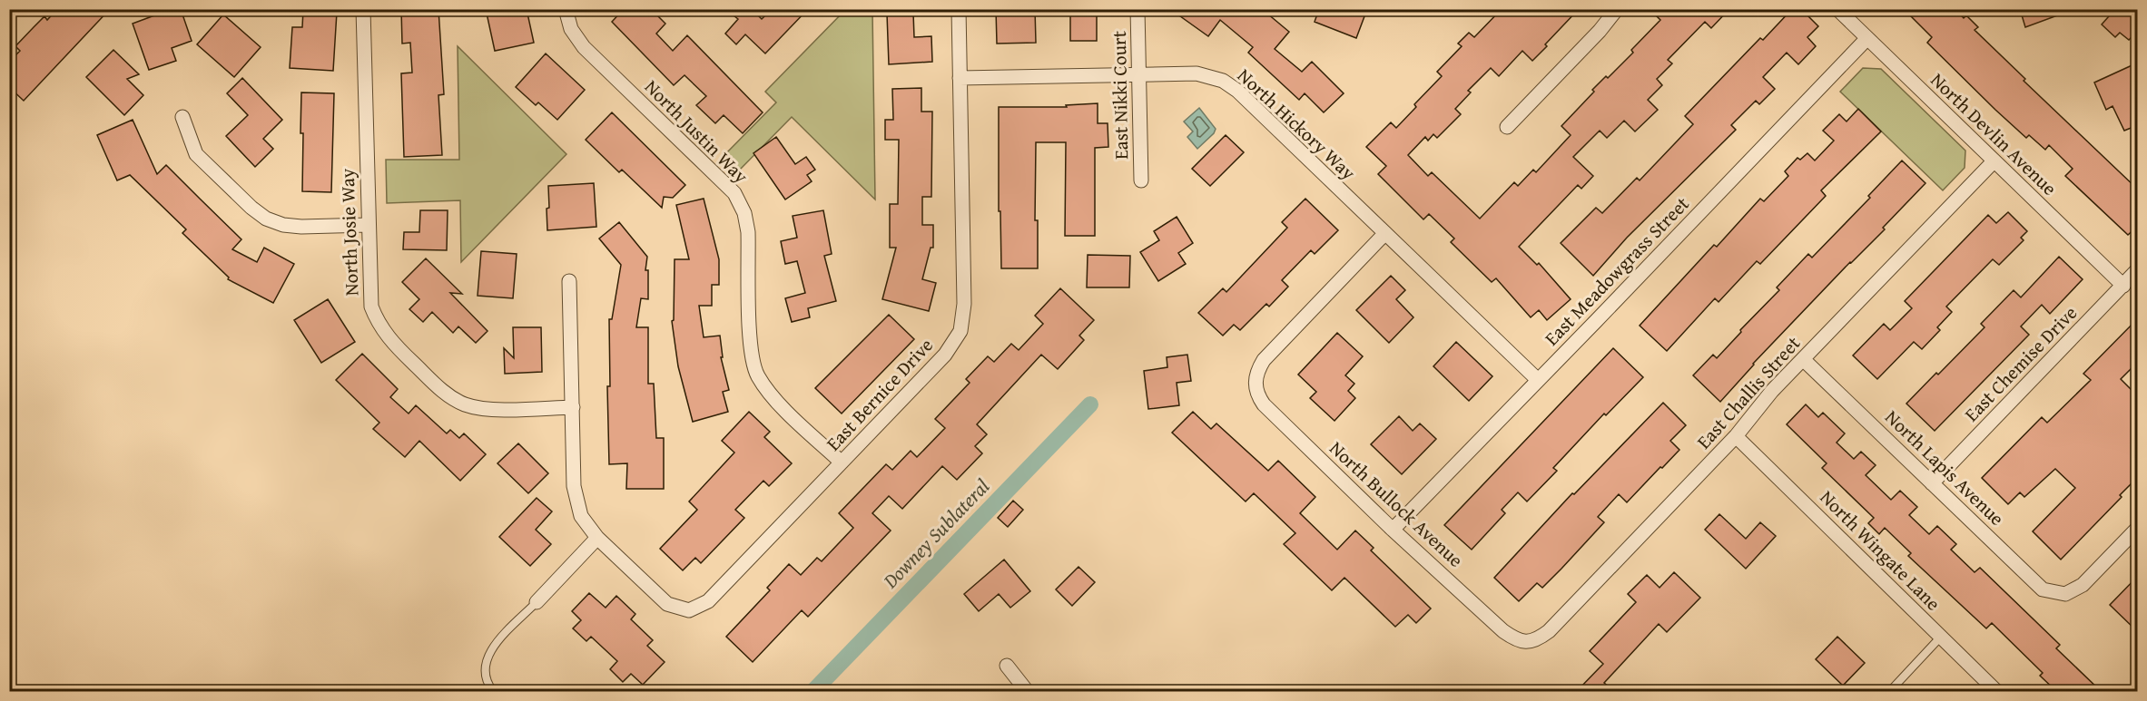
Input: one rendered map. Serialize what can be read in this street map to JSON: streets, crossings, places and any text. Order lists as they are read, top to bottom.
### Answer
{
  "streets": {
    "street": [
      "East Nikki Court",
      "North Hickory Way",
      "North Justin Way",
      "North Devlin Avenue",
      "North Josie Way",
      "East Meadowgrass Street",
      "East Chemise Drive",
      "East Challis Street",
      "East Bernice Drive",
      "North Lapis Avenue",
      "North Bullock Avenue",
      "North Wingate Lane"
    ]
  },
  "crossings": [
    ["East Nikki Court", "North Hickory Way"],
    ["North Hickory Way", "East Meadowgrass Street"],
    ["North Hickory Way", "East Bernice Drive"],
    ["North Hickory Way", "North Bullock Avenue"],
    ["North Justin Way", "East Bernice Drive"],
    ["North Devlin Avenue", "East Meadowgrass Street"],
    ["North Devlin Avenue", "East Chemise Drive"],
    ["North Devlin Avenue", "East Challis Street"],
    ["East Meadowgrass Street", "North Bullock Avenue"],
    ["East Chemise Drive", "North Lapis Avenue"],
    ["East Challis Street", "North Lapis Avenue"],
    ["East Challis Street", "North Bullock Avenue"],
    ["East Challis Street", "North Wingate Lane"]
  ],
  "water": ["Downey Sublateral"]
}
